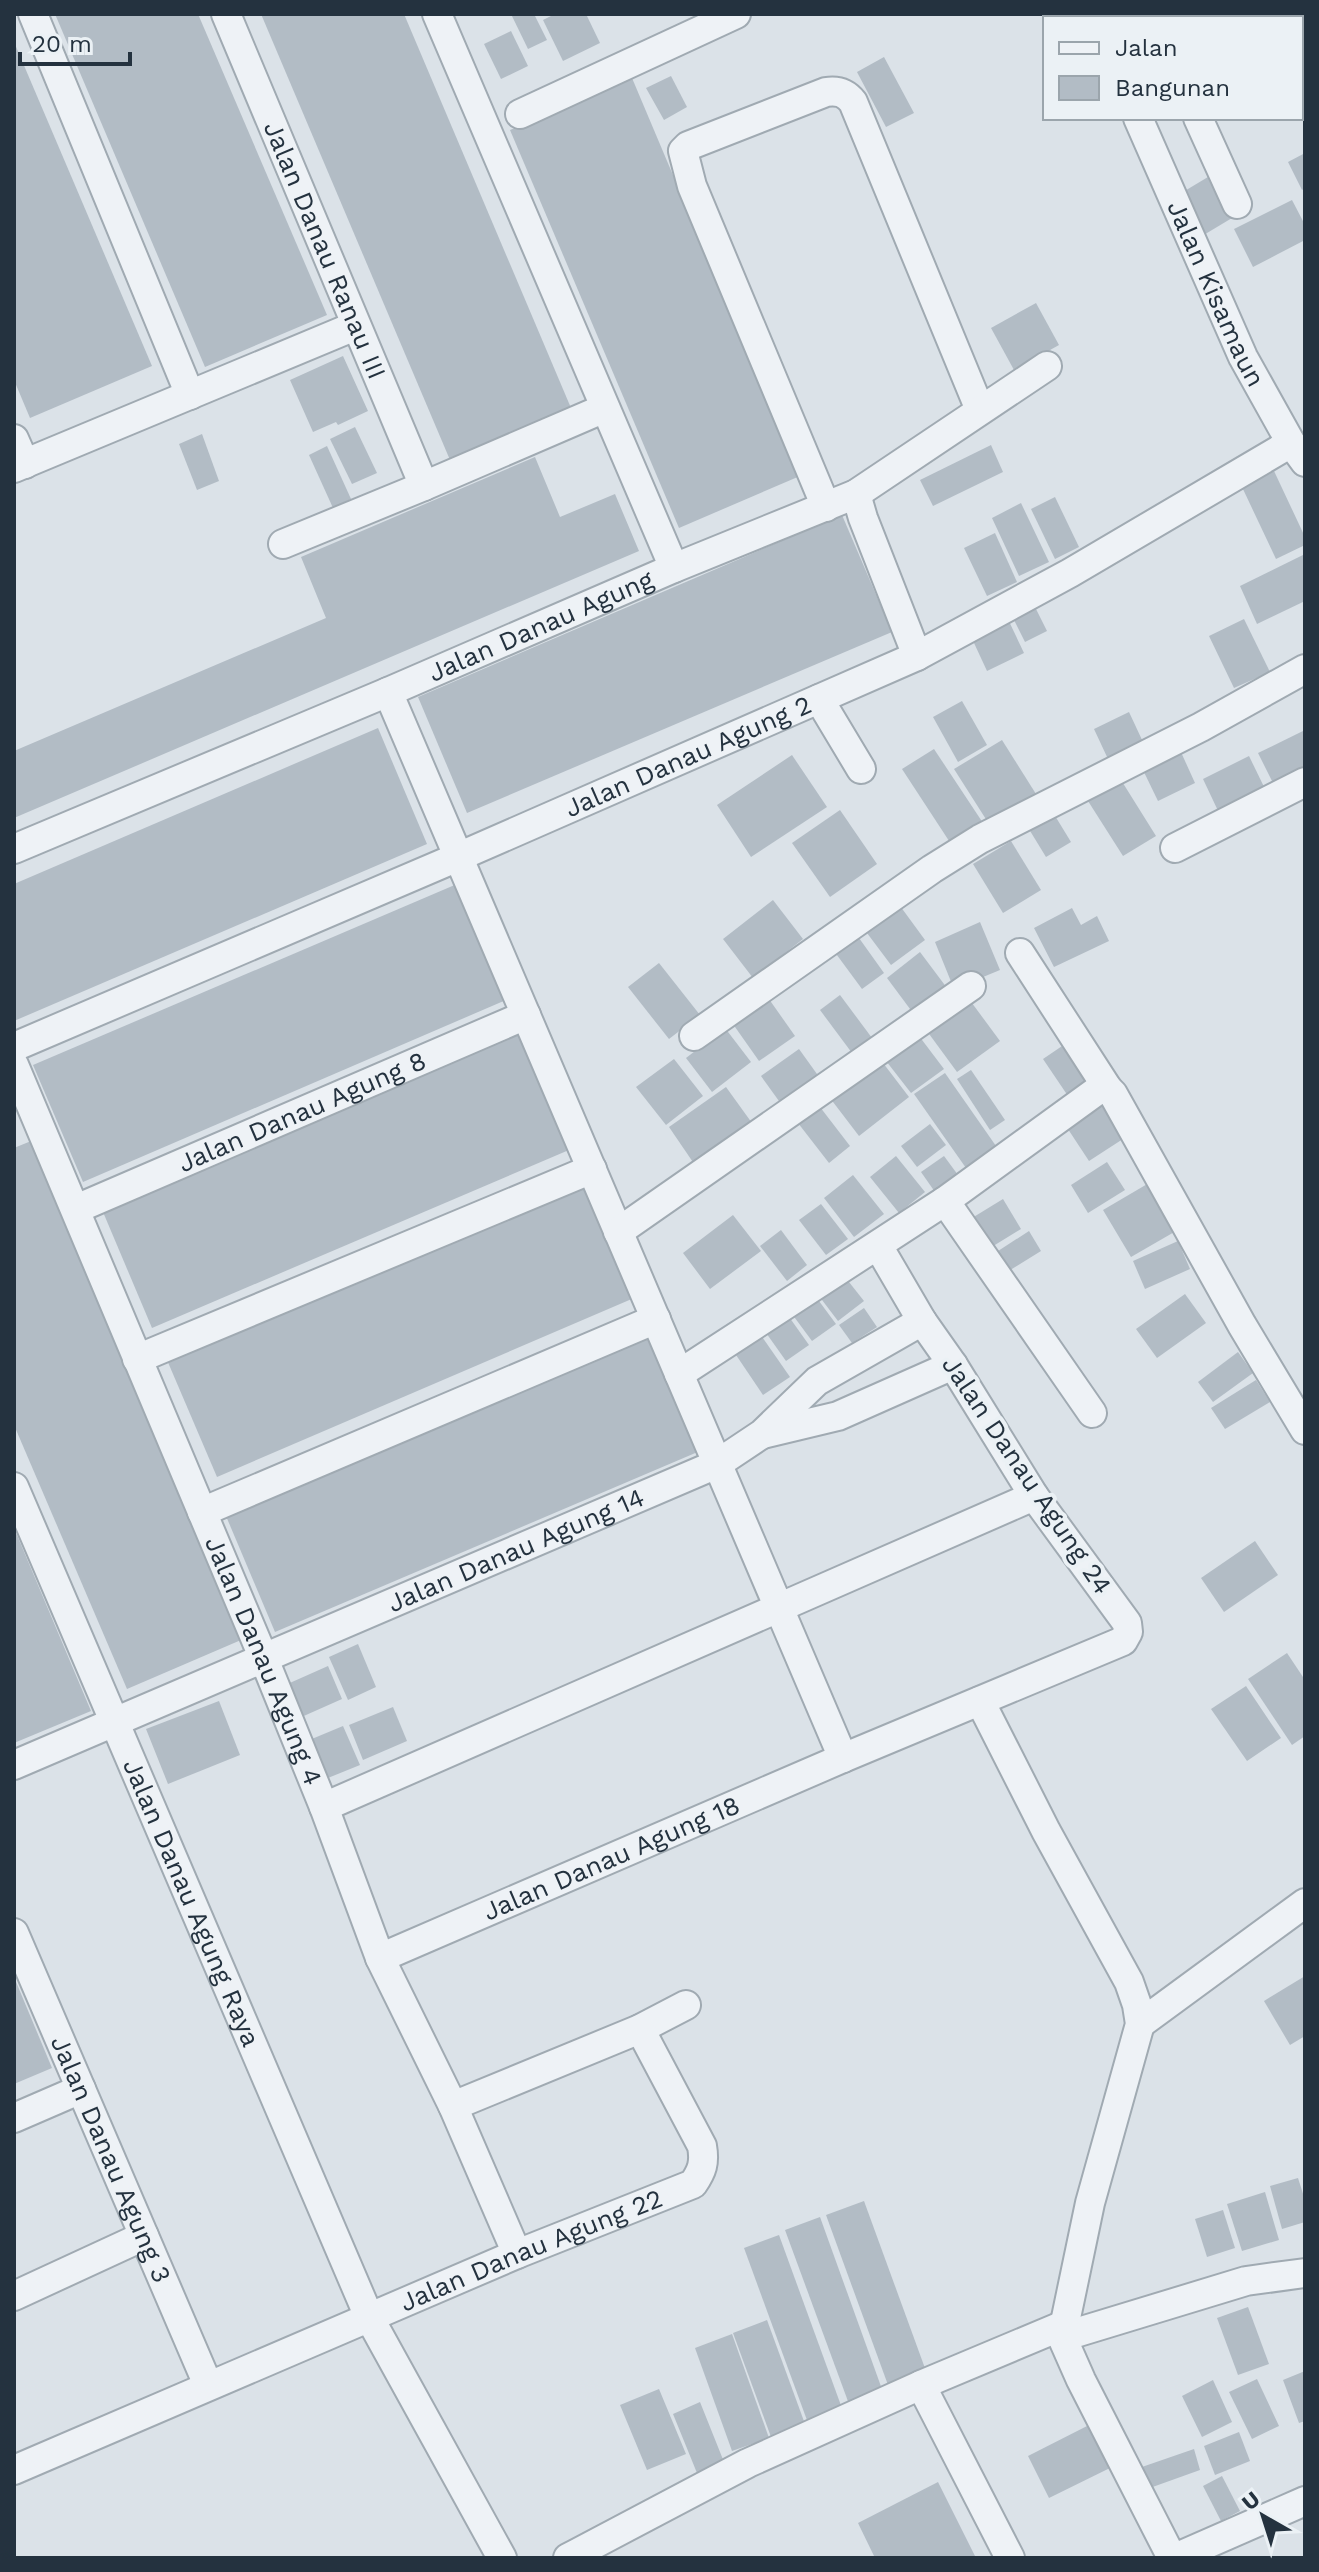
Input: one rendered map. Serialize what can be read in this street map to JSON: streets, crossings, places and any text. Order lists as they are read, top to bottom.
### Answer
{
  "streets": {
    "street": [
      "Jalan Danau Ranau III",
      "Jalan Kisamaun",
      "Jalan Danau Agung",
      "Jalan Danau Agung 2",
      "Jalan Danau Agung 8",
      "Jalan Danau Agung 24",
      "Jalan Danau Agung 14",
      "Jalan Danau Agung 4",
      "Jalan Danau Agung 18",
      "Jalan Danau Agung Raya",
      "Jalan Danau Agung 3",
      "Jalan Danau Agung 22"
    ]
  },
  "crossings": [
    ["Jalan Kisamaun", "Jalan Danau Agung 2"],
    ["Jalan Danau Agung 8", "Jalan Danau Agung 4"],
    ["Jalan Danau Agung 24", "Jalan Danau Agung 14"],
    ["Jalan Danau Agung 24", "Jalan Danau Agung 18"],
    ["Jalan Danau Agung 14", "Jalan Danau Agung 4"],
    ["Jalan Danau Agung 14", "Jalan Danau Agung Raya"],
    ["Jalan Danau Agung 4", "Jalan Danau Agung 18"],
    ["Jalan Danau Agung 4", "Jalan Danau Agung 22"],
    ["Jalan Danau Agung Raya", "Jalan Danau Agung 22"],
    ["Jalan Danau Agung 3", "Jalan Danau Agung 22"]
  ],
  "legend": ["Jalan", "Bangunan"],
  "scale_bar": "20 m",
  "north": "top left"
}
